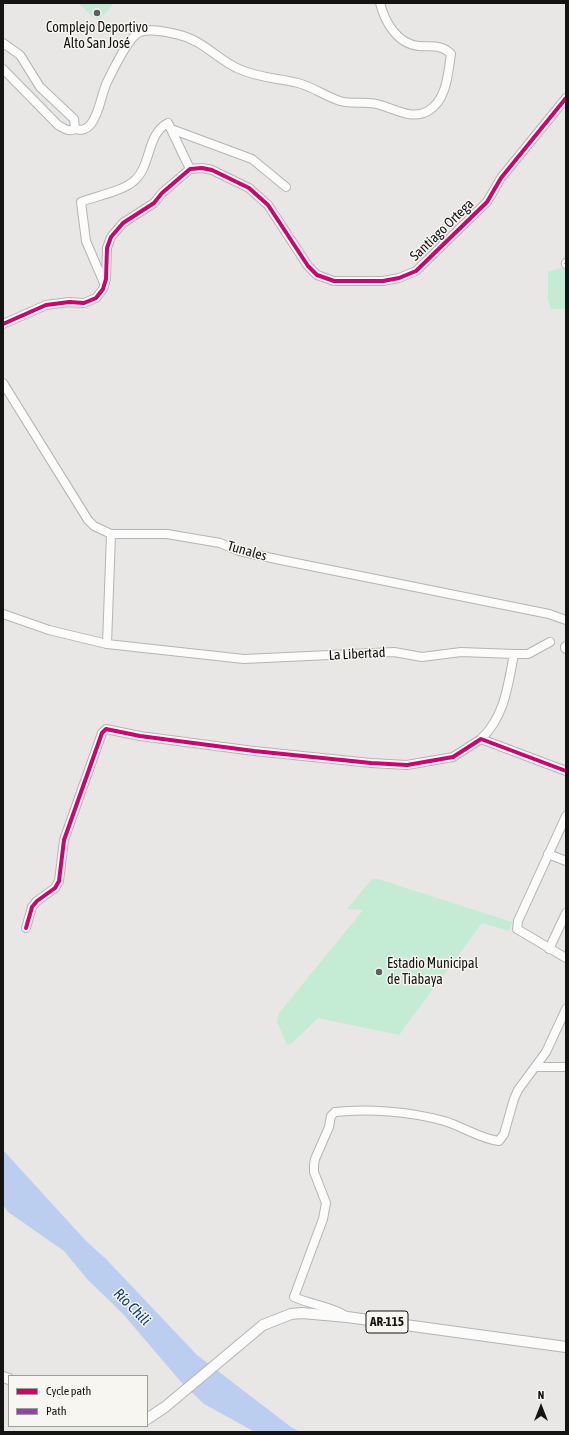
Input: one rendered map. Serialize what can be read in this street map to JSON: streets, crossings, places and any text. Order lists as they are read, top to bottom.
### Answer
{
  "streets": {
    "main road": ["AR-115"],
    "street": ["Santiago Ortega", "Tunales", "La Libertad"]
  },
  "water": ["Río Chili"],
  "places": ["Complejo Deportivo Alto San José", "Estadio Municipal de Tiabaya"],
  "legend": ["Cycle path", "Path"],
  "north": "top"
}
